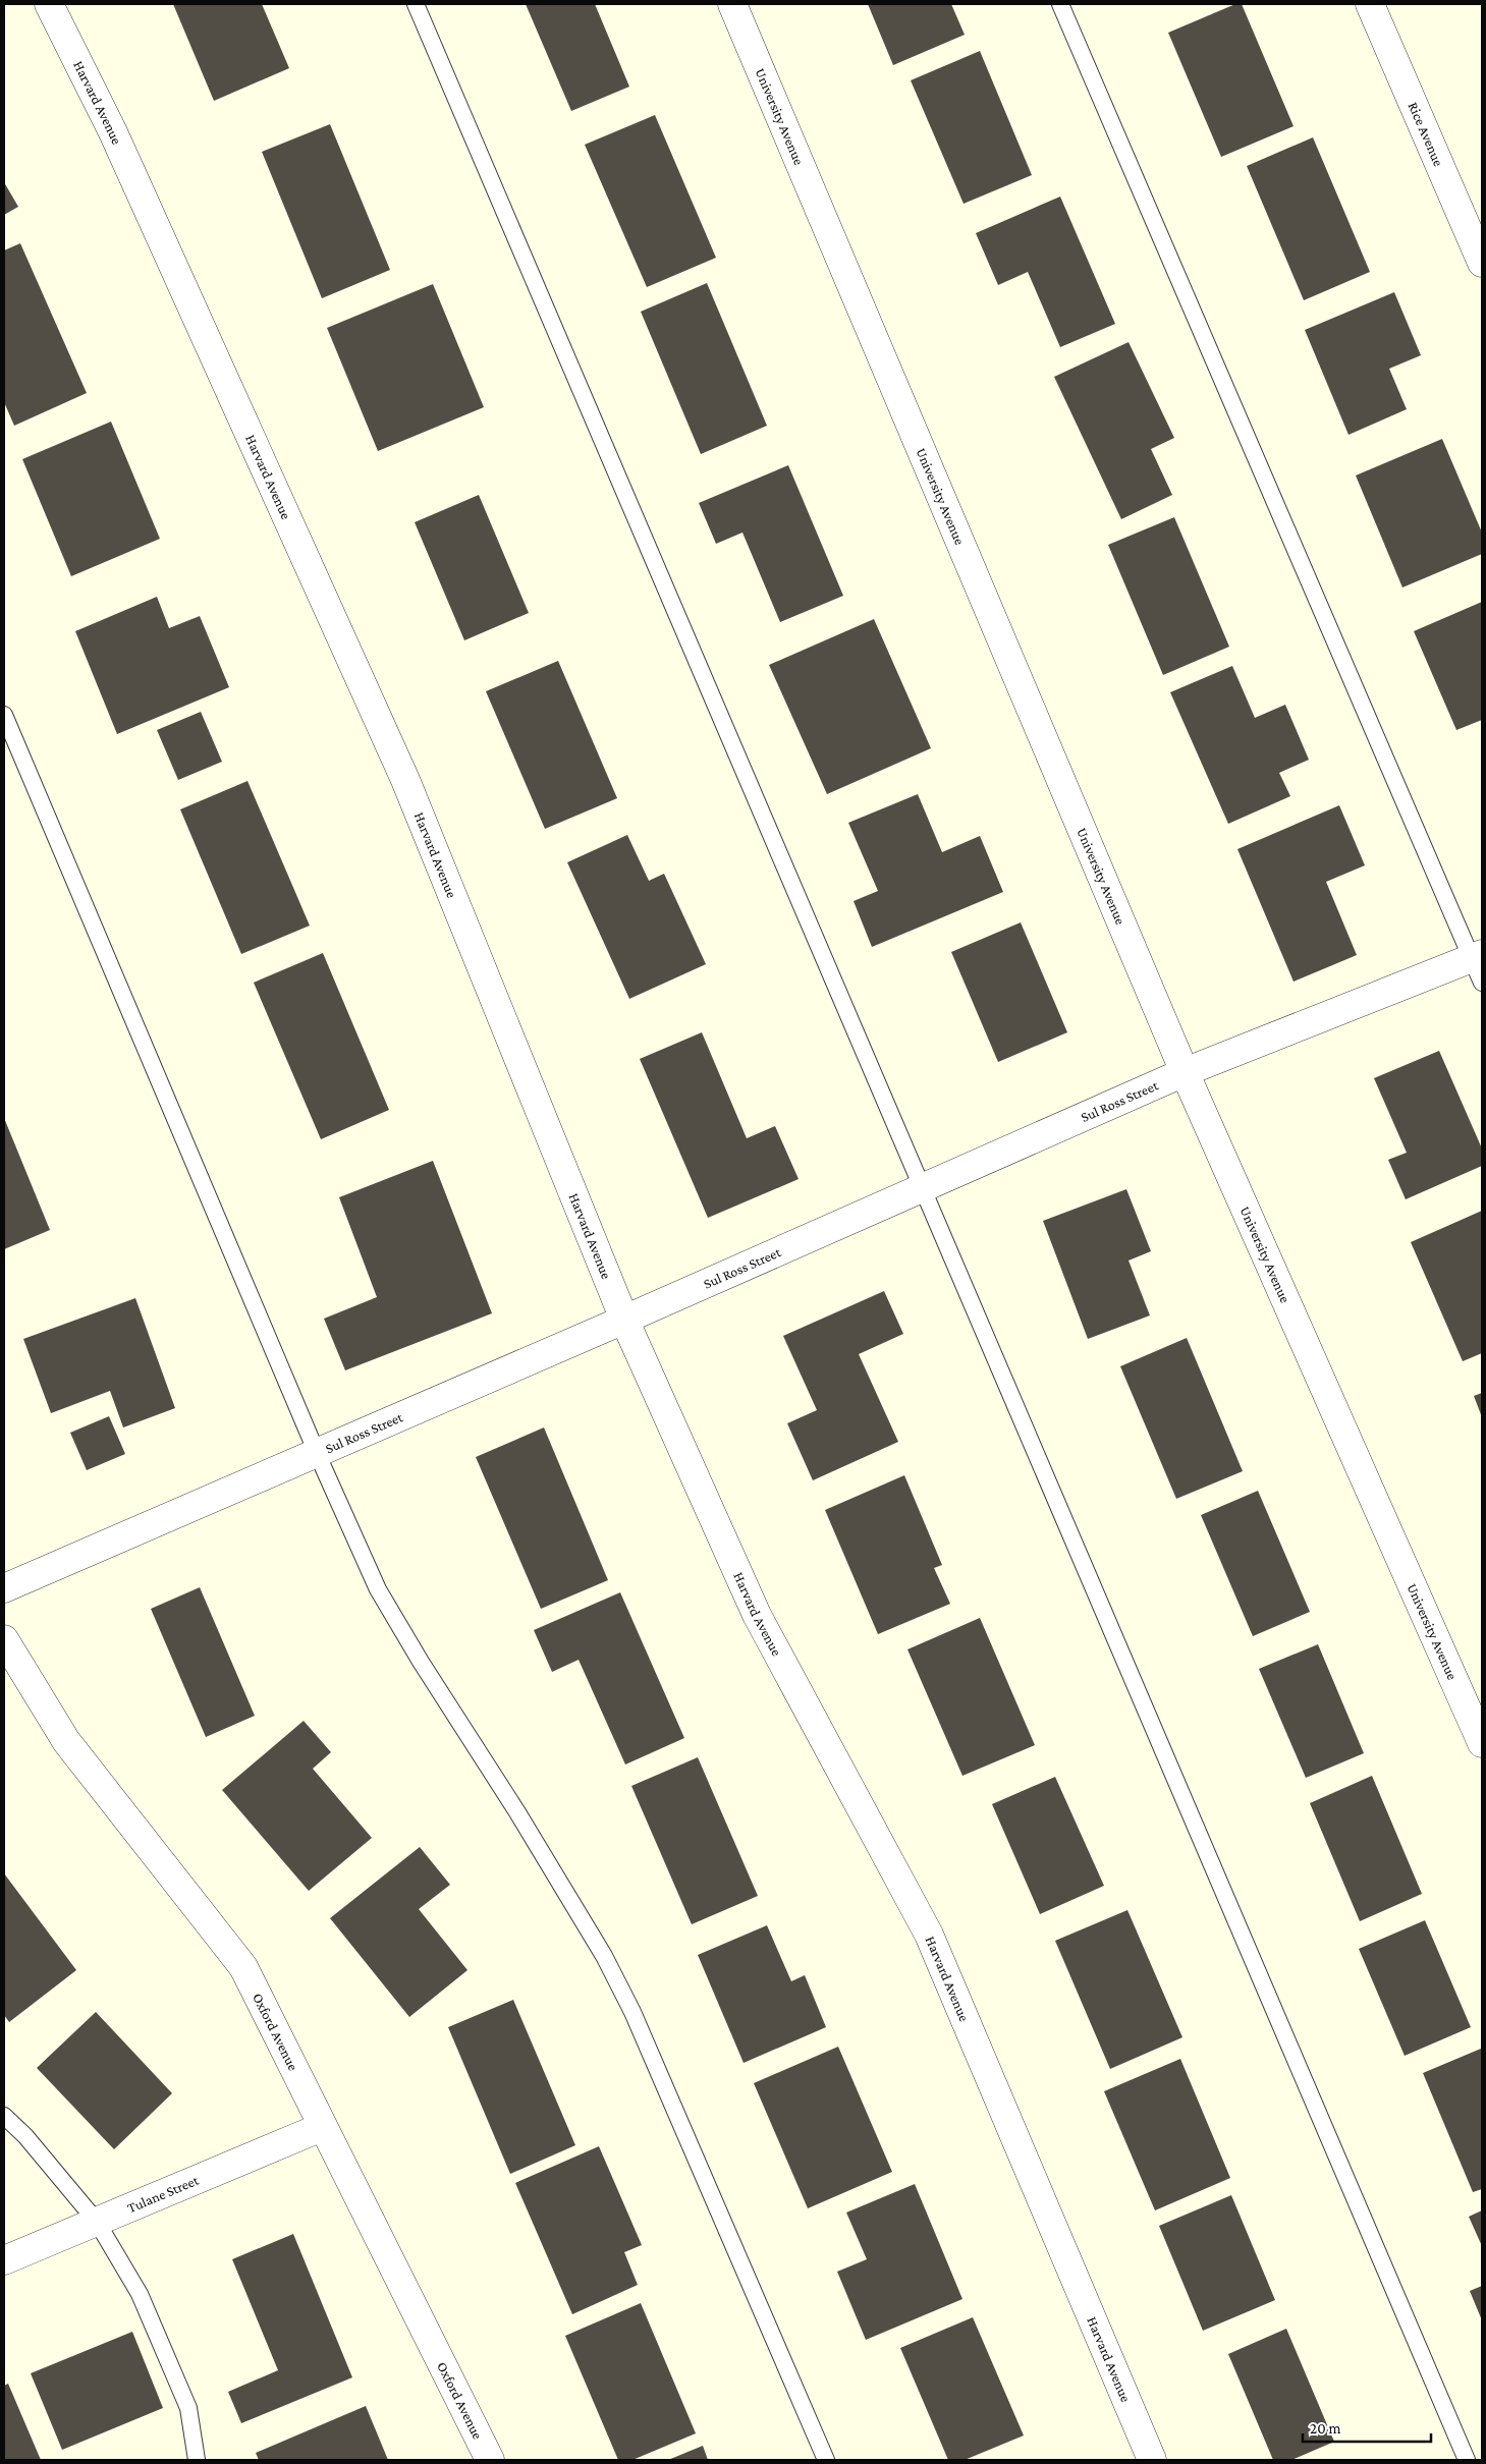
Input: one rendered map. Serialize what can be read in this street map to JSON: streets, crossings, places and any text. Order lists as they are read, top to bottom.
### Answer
{
  "streets": {
    "street": [
      "Harvard Avenue",
      "University Avenue",
      "Rice Avenue",
      "Sul Ross Street",
      "Oxford Avenue",
      "Tulane Street"
    ]
  },
  "crossings": [
    ["Harvard Avenue", "Sul Ross Street"],
    ["University Avenue", "Sul Ross Street"],
    ["Oxford Avenue", "Tulane Street"]
  ],
  "scale_bar": "20 m"
}
